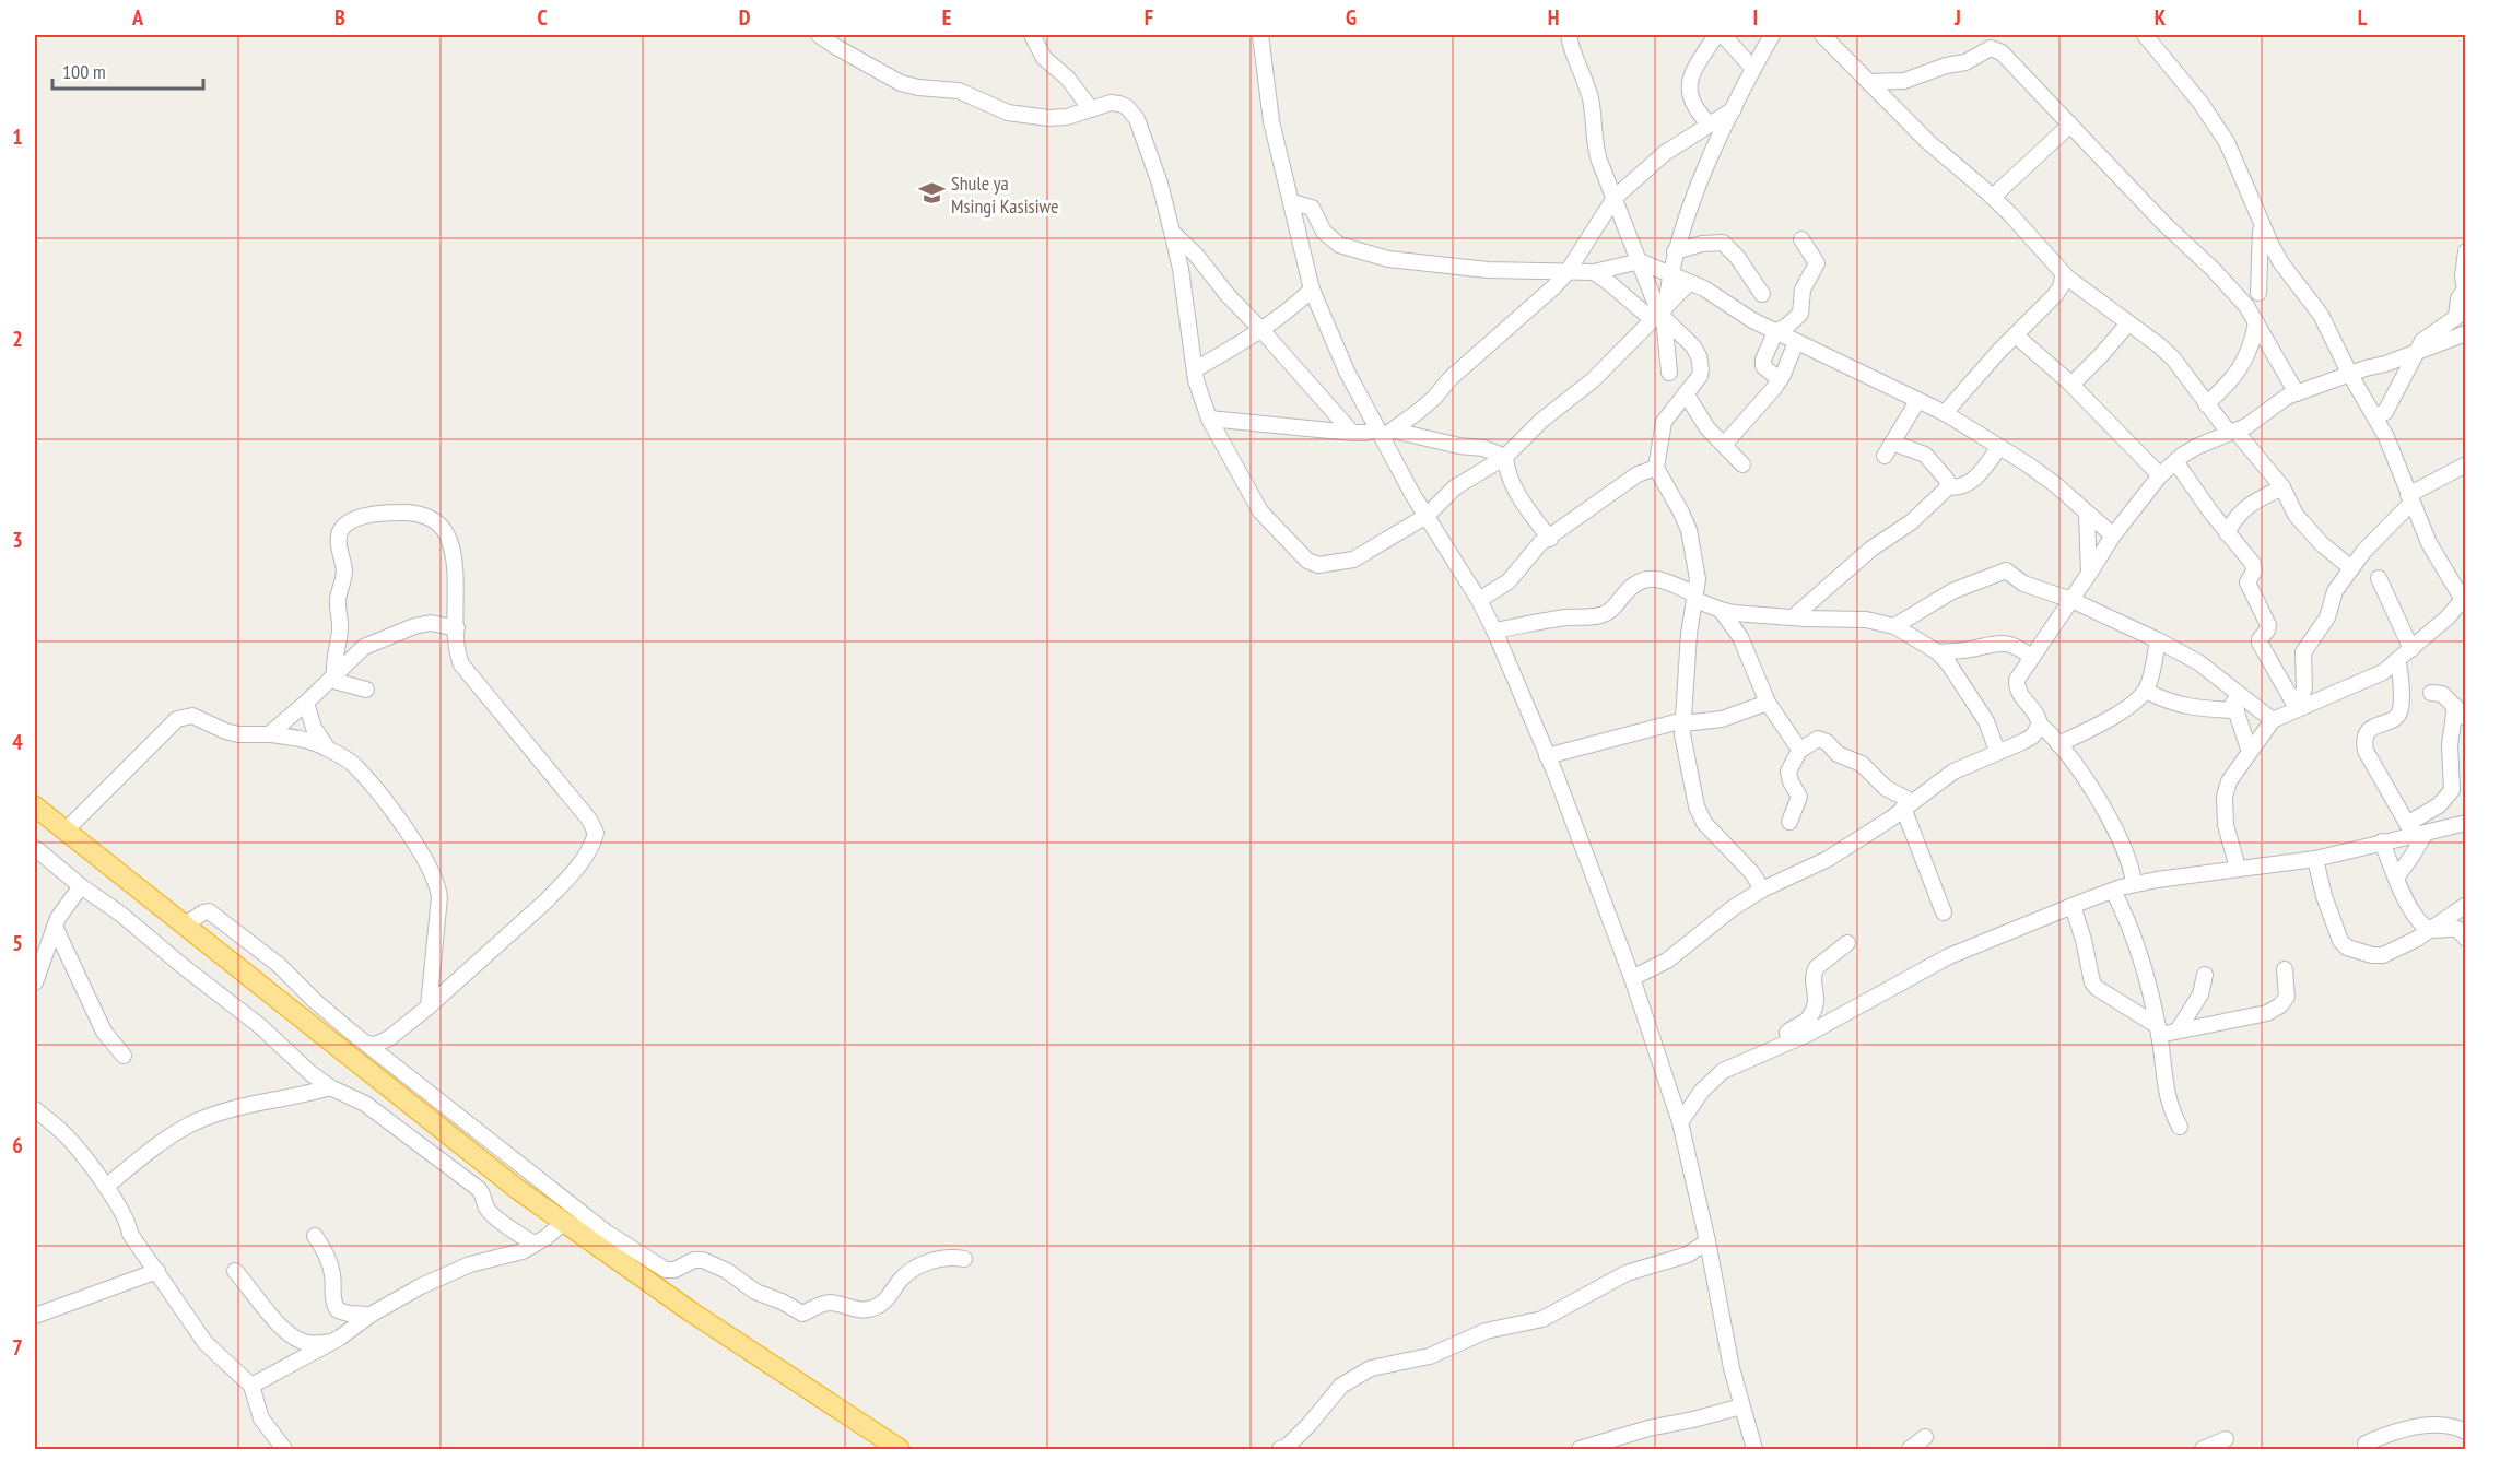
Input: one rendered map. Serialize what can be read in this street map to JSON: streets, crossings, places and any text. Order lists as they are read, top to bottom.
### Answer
{
  "places": {
    "school or university": ["Shule ya Msingi Kasisiwe"]
  },
  "scale_bar": "100 m",
  "grid": {
    "columns": [
      "A",
      "B",
      "C",
      "D",
      "E",
      "F",
      "G",
      "H",
      "I",
      "J",
      "K",
      "L"
    ],
    "rows": [
      "1",
      "2",
      "3",
      "4",
      "5",
      "6",
      "7"
    ]
  }
}
